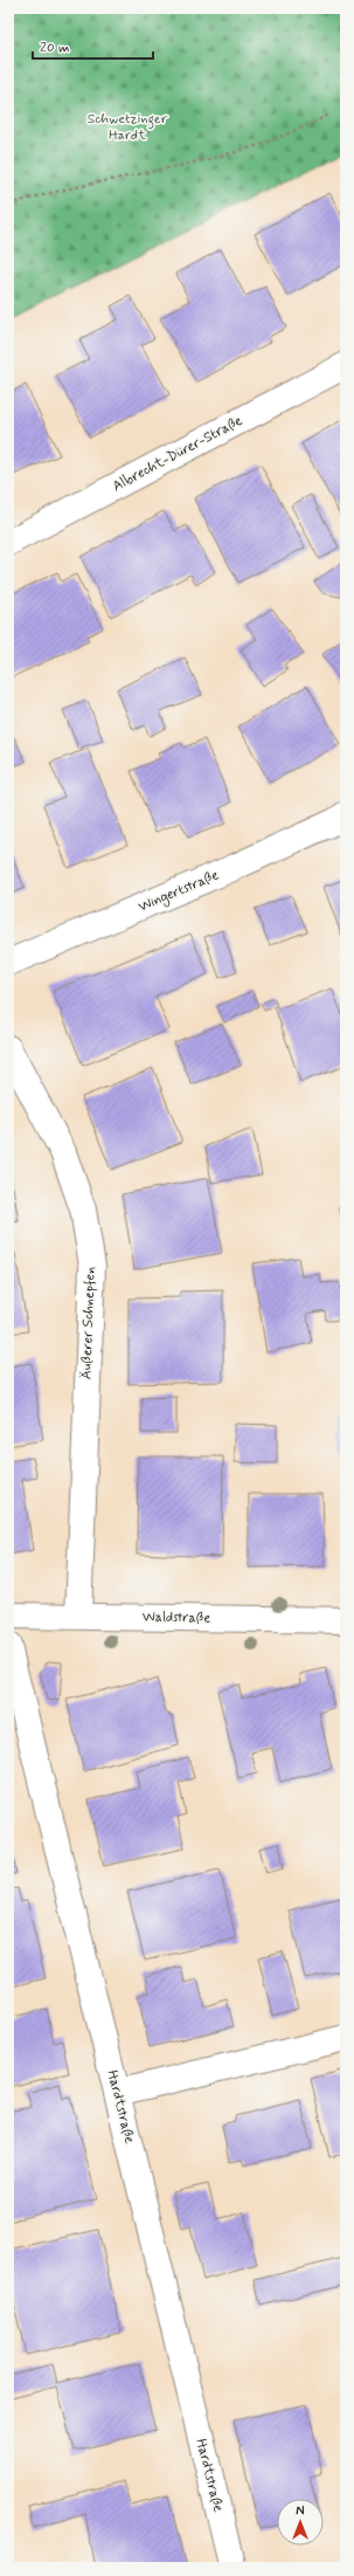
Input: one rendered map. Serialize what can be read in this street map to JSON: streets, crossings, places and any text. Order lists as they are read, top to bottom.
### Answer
{
  "streets": {
    "street": [
      "Albrecht-Dürer-Straße",
      "Wingertstraße",
      "Äußerer Schnepfen",
      "Waldstraße",
      "Hardtstraße"
    ]
  },
  "crossings": [
    ["Äußerer Schnepfen", "Waldstraße"]
  ],
  "parks": ["Schwetzinger Hardt"],
  "scale_bar": "20 m",
  "north": "top"
}
